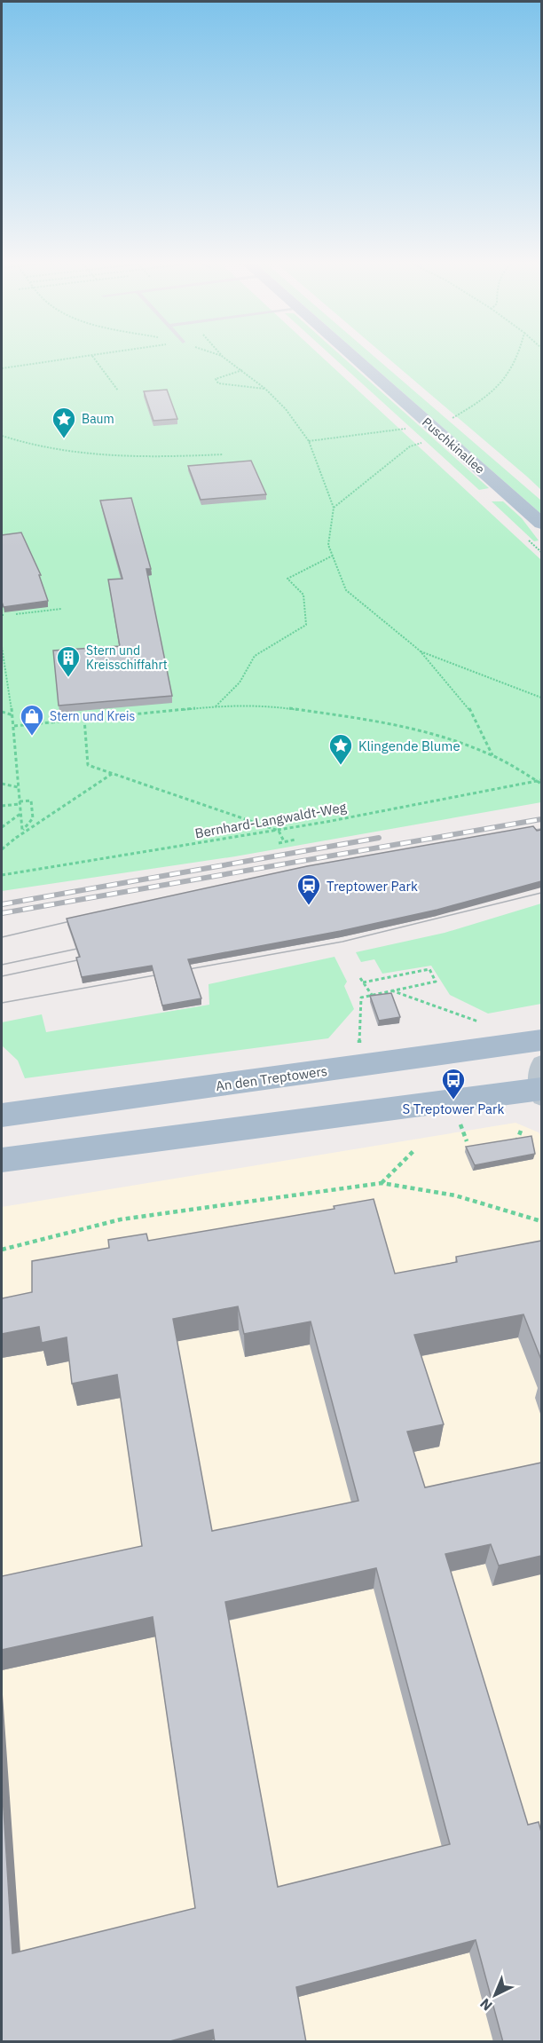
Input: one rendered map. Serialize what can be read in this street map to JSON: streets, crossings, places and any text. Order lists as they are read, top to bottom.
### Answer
{
  "streets": {
    "main road": ["Puschkinallee", "An den Treptowers"],
    "path": ["Bernhard-Langwaldt-Weg"]
  },
  "places": {
    "place": ["Baum", "Klingende Blume"],
    "building": ["Stern und Kreisschiffahrt"],
    "shop": ["Stern und Kreis"],
    "station": ["Treptower Park"],
    "bus stop": ["S Treptower Park"]
  },
  "north": "bottom left"
}
